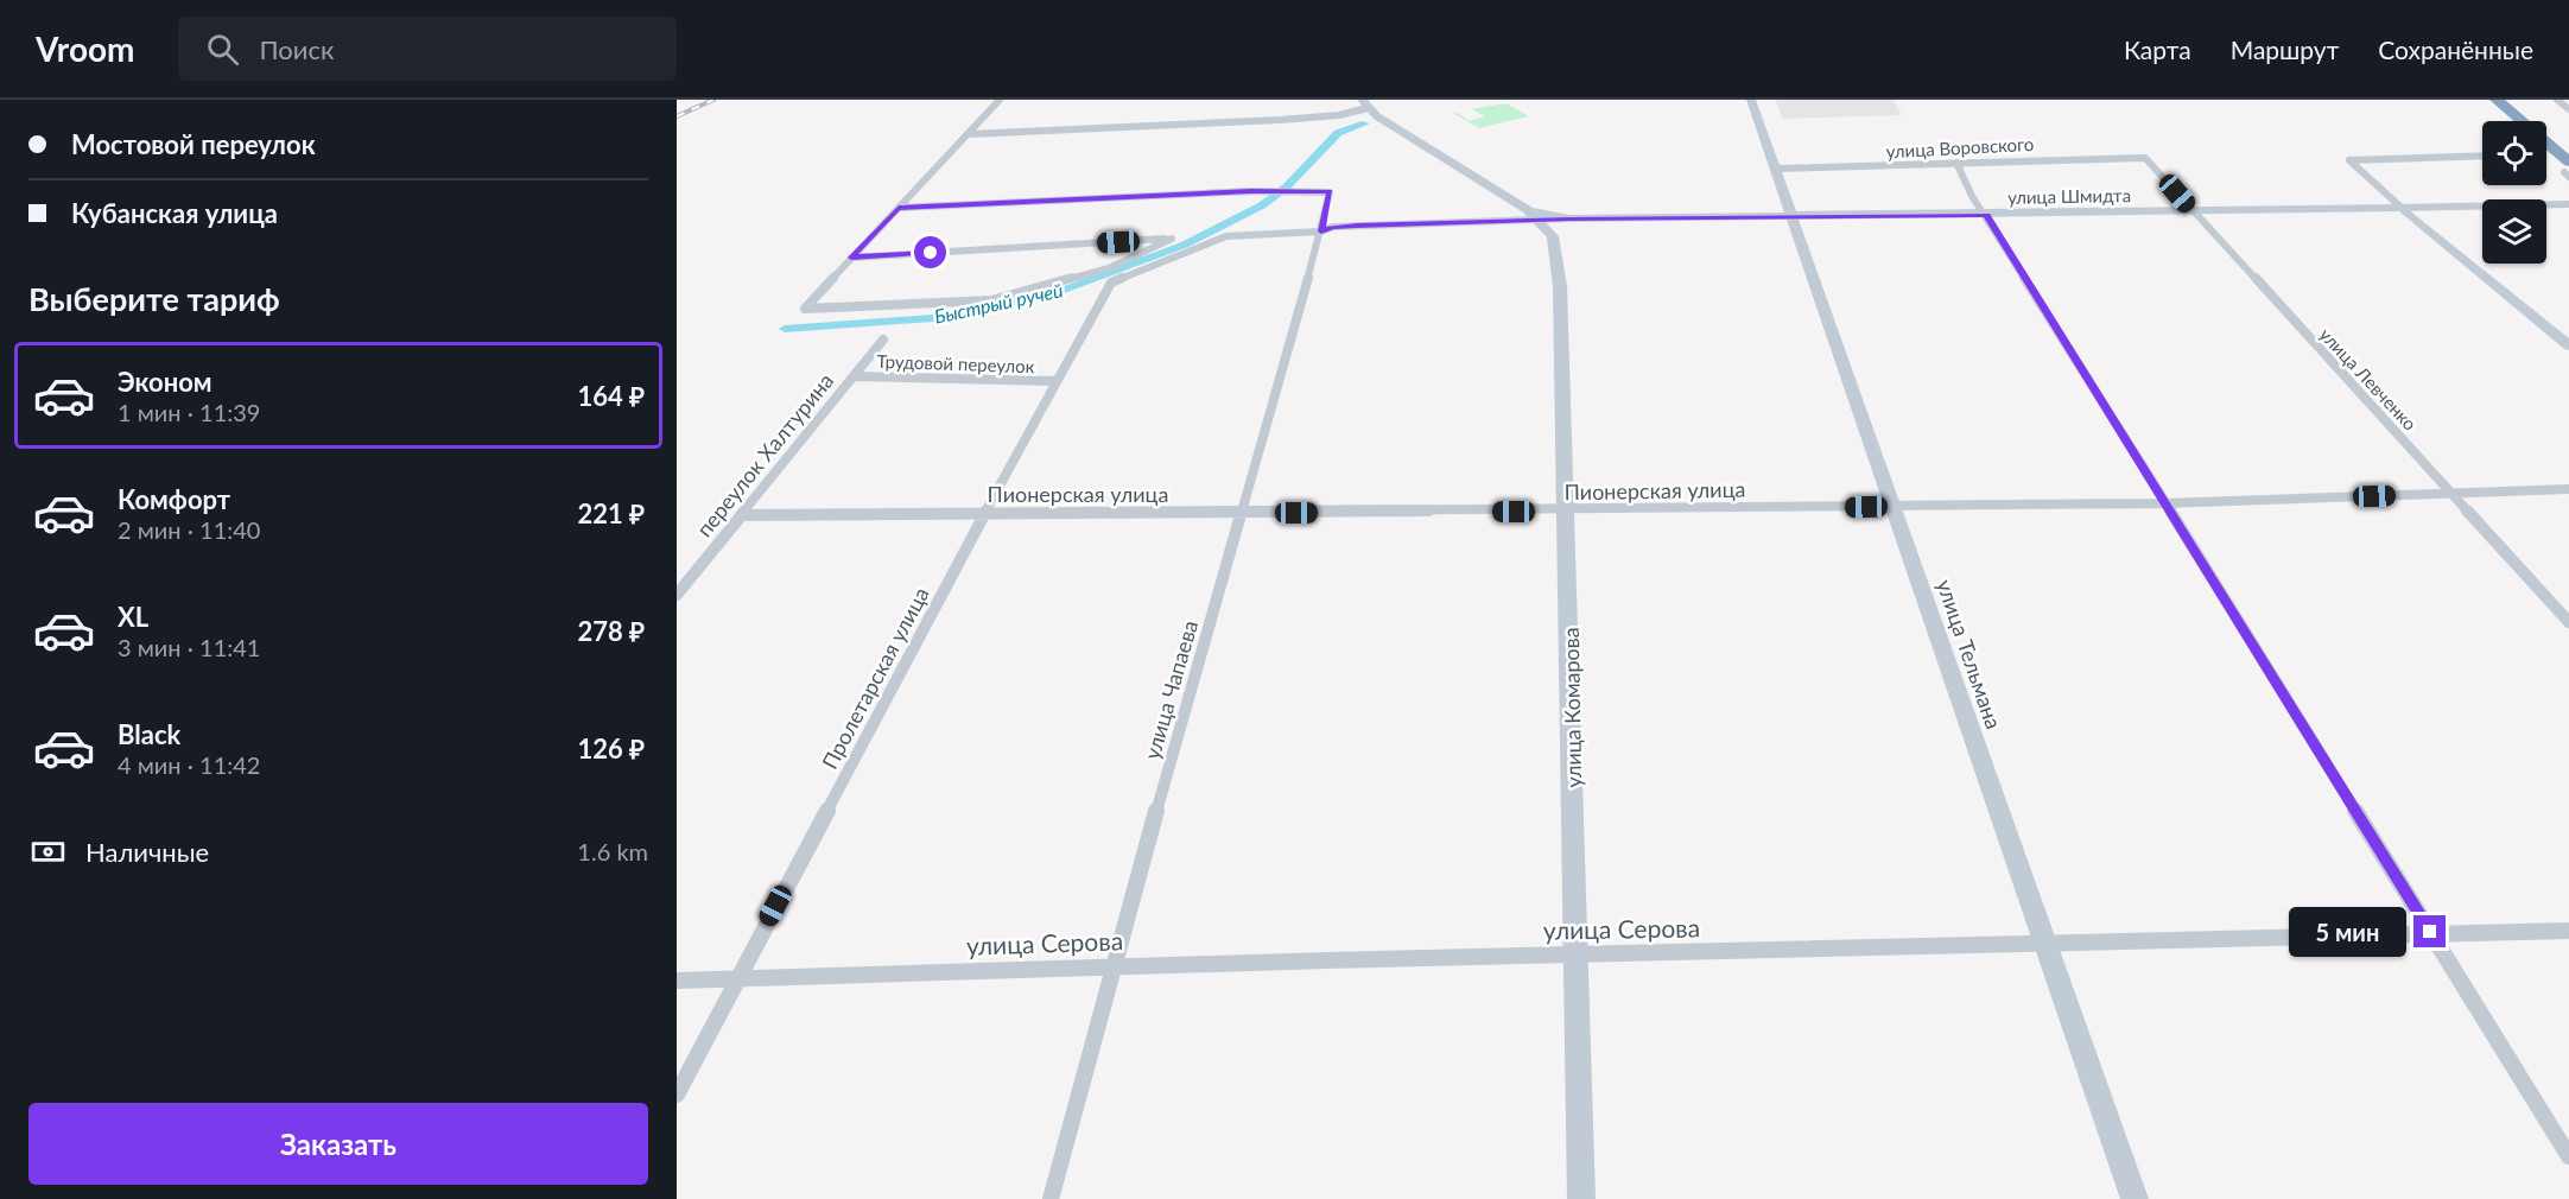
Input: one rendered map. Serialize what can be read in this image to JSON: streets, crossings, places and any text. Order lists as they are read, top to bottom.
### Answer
{
  "streets": {
    "street": [
      "улица Воровского",
      "улица Шмидта",
      "Трудовой переулок",
      "улица Левченко",
      "переулок Халтурина",
      "Пионерская улица",
      "улица Тельмана",
      "Пролетарская улица",
      "улица Чапаева",
      "улица Комарова",
      "улица Серова"
    ]
  },
  "crossings": [
    ["улица Воровского", "улица Левченко"],
    ["улица Воровского", "улица Тельмана"],
    ["улица Шмидта", "улица Левченко"],
    ["улица Шмидта", "улица Тельмана"],
    ["улица Шмидта", "Пролетарская улица"],
    ["улица Шмидта", "улица Чапаева"],
    ["улица Шмидта", "улица Комарова"],
    ["Трудовой переулок", "переулок Халтурина"],
    ["Трудовой переулок", "Пролетарская улица"],
    ["улица Левченко", "Пионерская улица"],
    ["переулок Халтурина", "Пионерская улица"],
    ["Пионерская улица", "улица Тельмана"],
    ["Пионерская улица", "Пролетарская улица"],
    ["Пионерская улица", "улица Чапаева"],
    ["Пионерская улица", "улица Комарова"],
    ["улица Тельмана", "улица Серова"],
    ["Пролетарская улица", "улица Серова"],
    ["улица Чапаева", "улица Серова"],
    ["улица Комарова", "улица Серова"]
  ],
  "water": ["Быстрый ручей"],
  "page": {
    "header": "Vroom",
    "search": "Поиск",
    "nav": ["Карта", "Маршрут", "Сохранённые"],
    "banner": ["Мостовой переулок", "Кубанская улица"],
    "heading": "Выберите тариф",
    "list": [
      {
        "name": "Эконом",
        "note": "1 мин · 11:39",
        "value": "164 ₽"
      },
      {
        "name": "Комфорт",
        "note": "2 мин · 11:40",
        "value": "221 ₽"
      },
      {
        "name": "XL",
        "note": "3 мин · 11:41",
        "value": "278 ₽"
      },
      {
        "name": "Black",
        "note": "4 мин · 11:42",
        "value": "126 ₽"
      }
    ],
    "pay": ["Наличные", "1.6 km"],
    "bubble": "5 мин",
    "buttons": "Заказать"
  }
}
